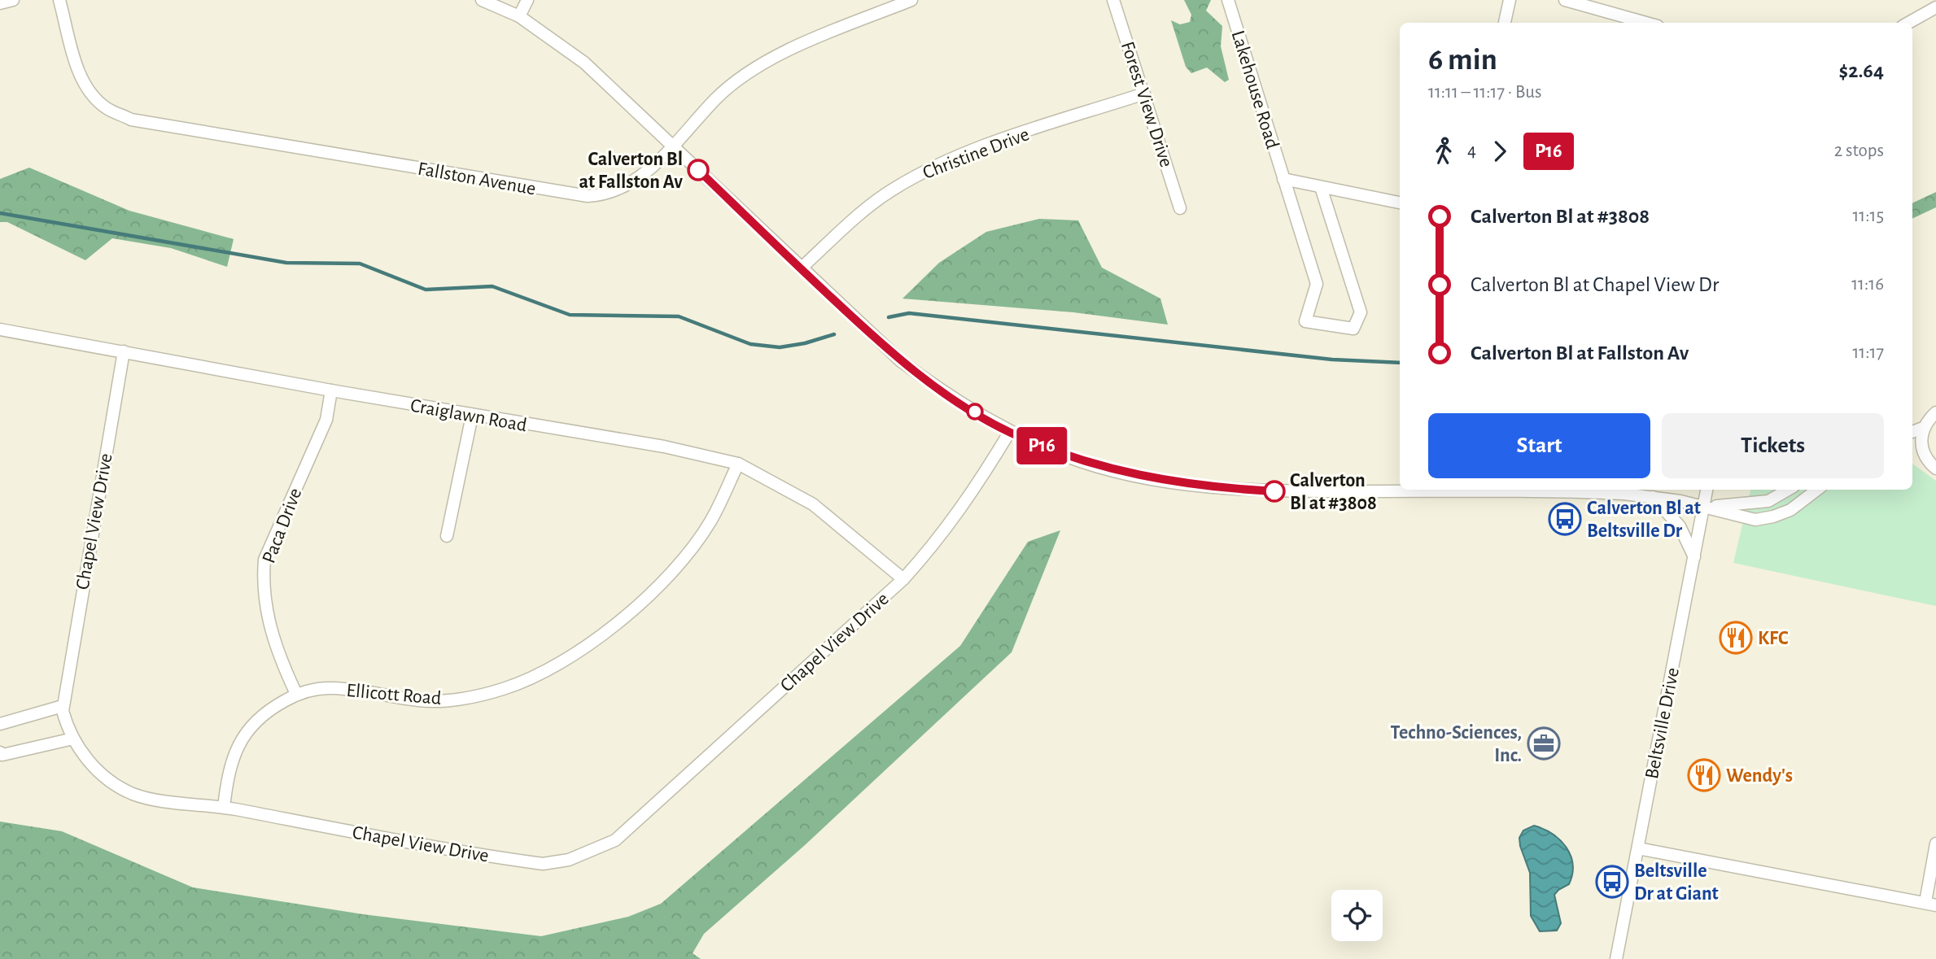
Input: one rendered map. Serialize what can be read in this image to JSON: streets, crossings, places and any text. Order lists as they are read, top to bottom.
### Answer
{
  "streets": {
    "street": [
      "Lakehouse Road",
      "Forest View Drive",
      "Christine Drive",
      "Fallston Avenue",
      "Craiglawn Road",
      "Chapel View Drive",
      "Paca Drive",
      "Ellicott Road",
      "Beltsville Drive"
    ]
  },
  "crossings": [
    ["Forest View Drive", "Christine Drive"],
    ["Craiglawn Road", "Chapel View Drive"],
    ["Craiglawn Road", "Paca Drive"],
    ["Craiglawn Road", "Ellicott Road"],
    ["Chapel View Drive", "Ellicott Road"],
    ["Paca Drive", "Ellicott Road"]
  ],
  "places": {
    "other": ["Calverton Bl at Fallston Av", "Calverton Bl at #3808"],
    "bus stop": ["Calverton Bl at Beltsville Dr", "Beltsville Dr at Giant"],
    "restaurant": ["KFC", "Wendy's"],
    "office": ["Techno-Sciences, Inc."]
  },
  "lines": ["bus line P16"],
  "page": {
    "on_map": "P16",
    "heading": ["6 min", "11:11 – 11:17 · Bus", "$2.64"],
    "legs": ["4", "P16", "2 stops"],
    "list": [
      {
        "name": "Calverton Bl at #3808",
        "value": "11:15"
      },
      {
        "name": "Calverton Bl at Chapel View Dr",
        "value": "11:16"
      },
      {
        "name": "Calverton Bl at Fallston Av",
        "value": "11:17"
      }
    ],
    "buttons": ["Start", "Tickets"]
  }
}
